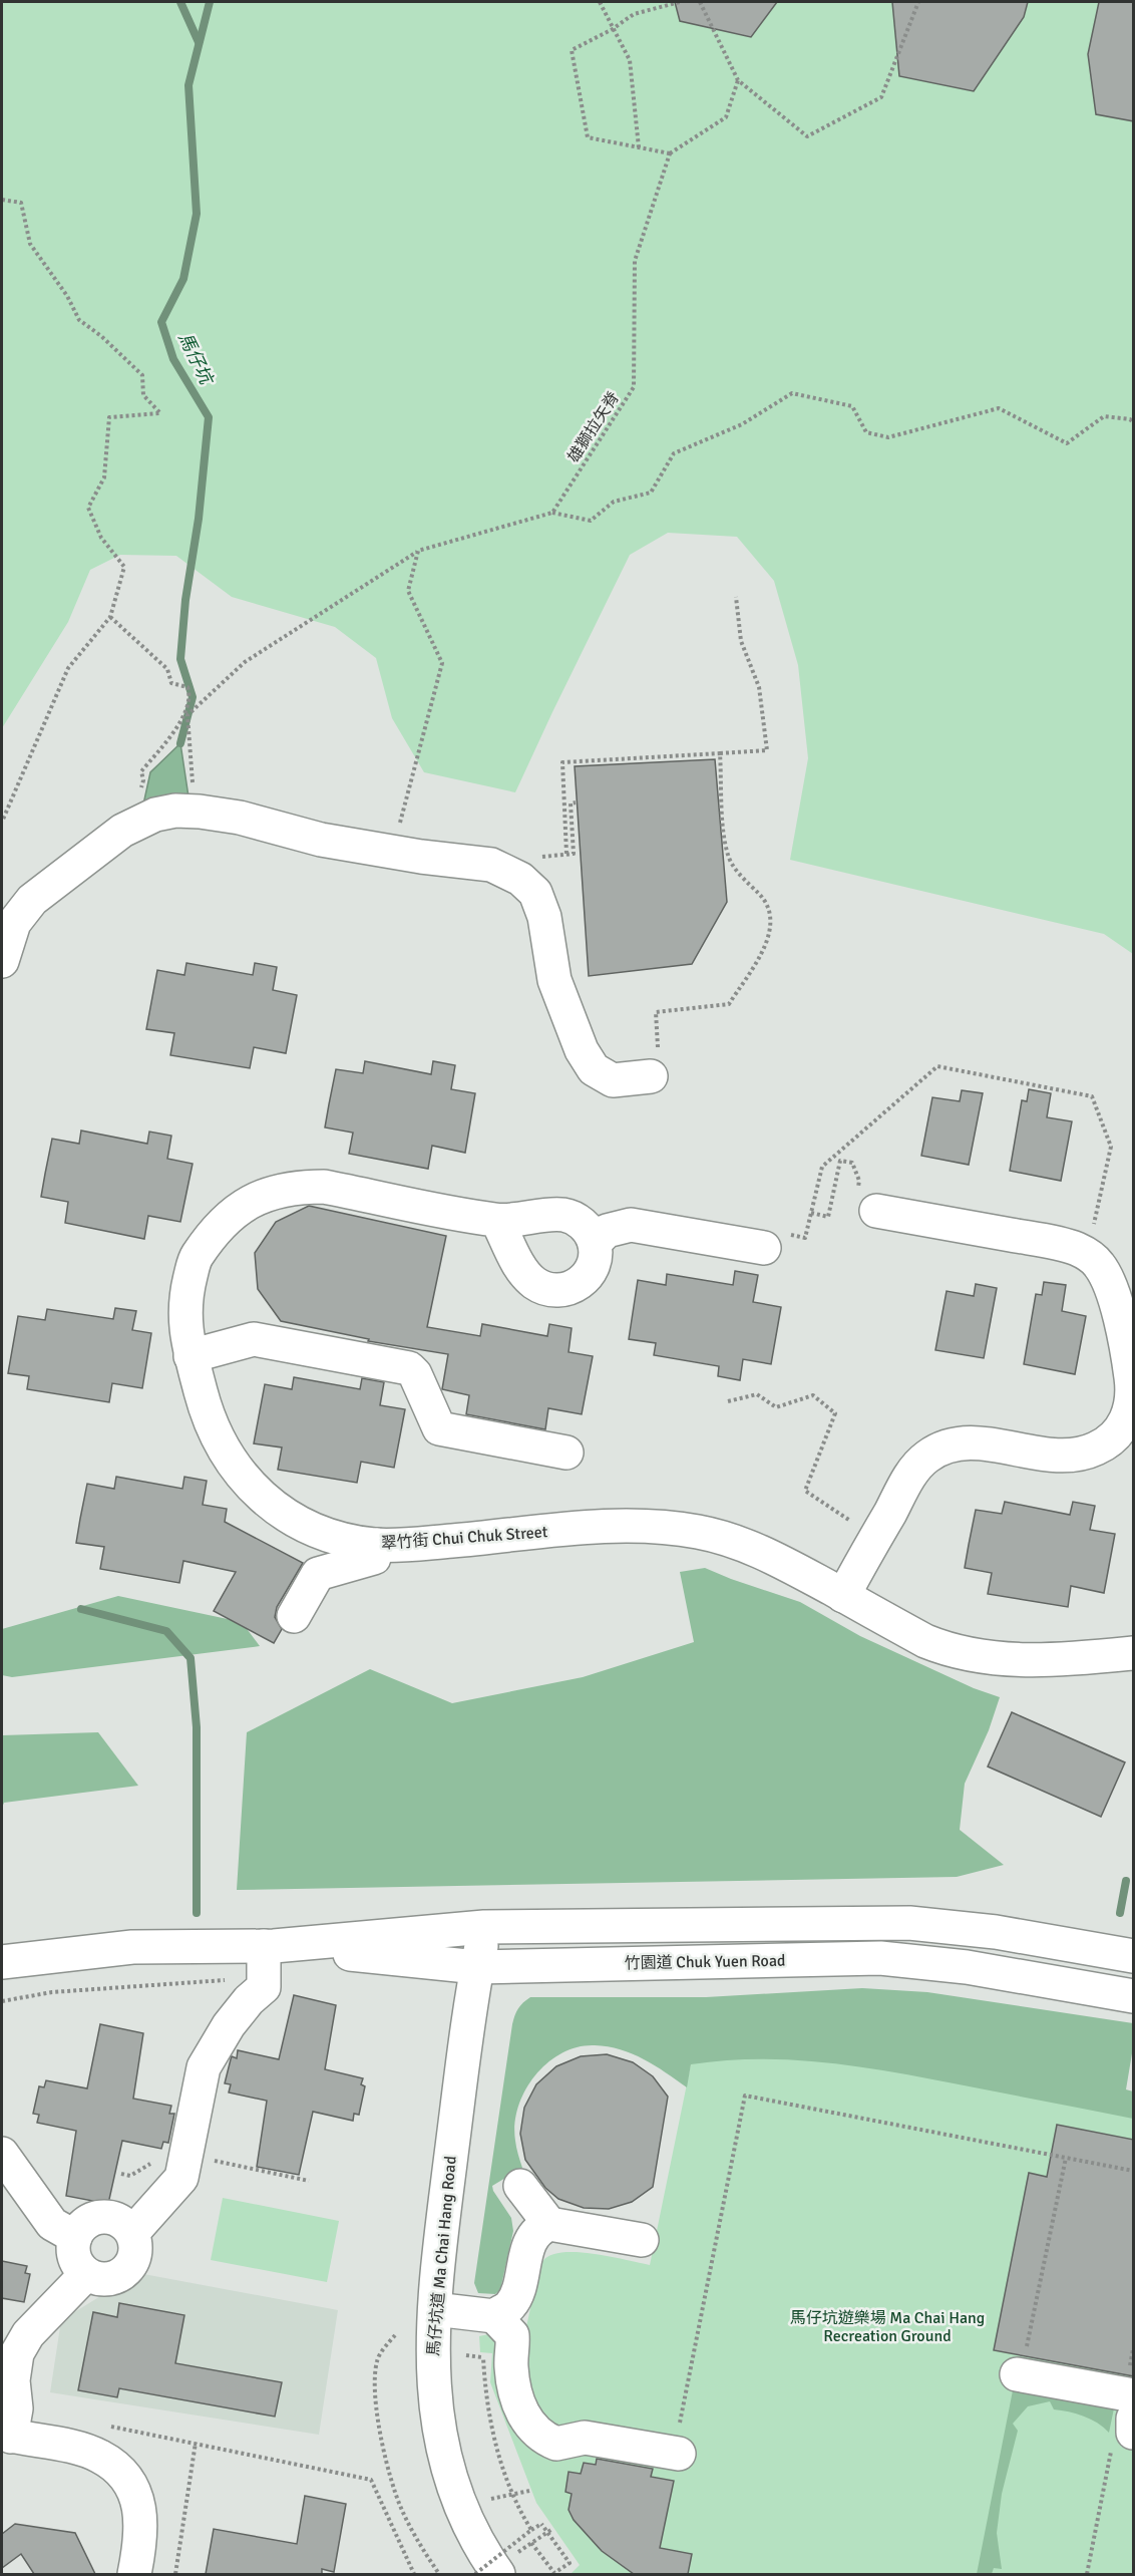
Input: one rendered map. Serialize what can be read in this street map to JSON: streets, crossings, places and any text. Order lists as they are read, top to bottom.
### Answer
{
  "streets": {
    "main road": ["翠竹街 Chui Chuk Street", "竹園道 Chuk Yuen Road", "馬仔坑道 Ma Chai Hang Road"],
    "path": ["雄獅拉矢脊"]
  },
  "crossings": [
    ["竹園道 Chuk Yuen Road", "馬仔坑道 Ma Chai Hang Road"]
  ],
  "water": ["馬仔坑"],
  "parks": ["馬仔坑遊樂場 Ma Chai Hang Recreation Ground"]
}
